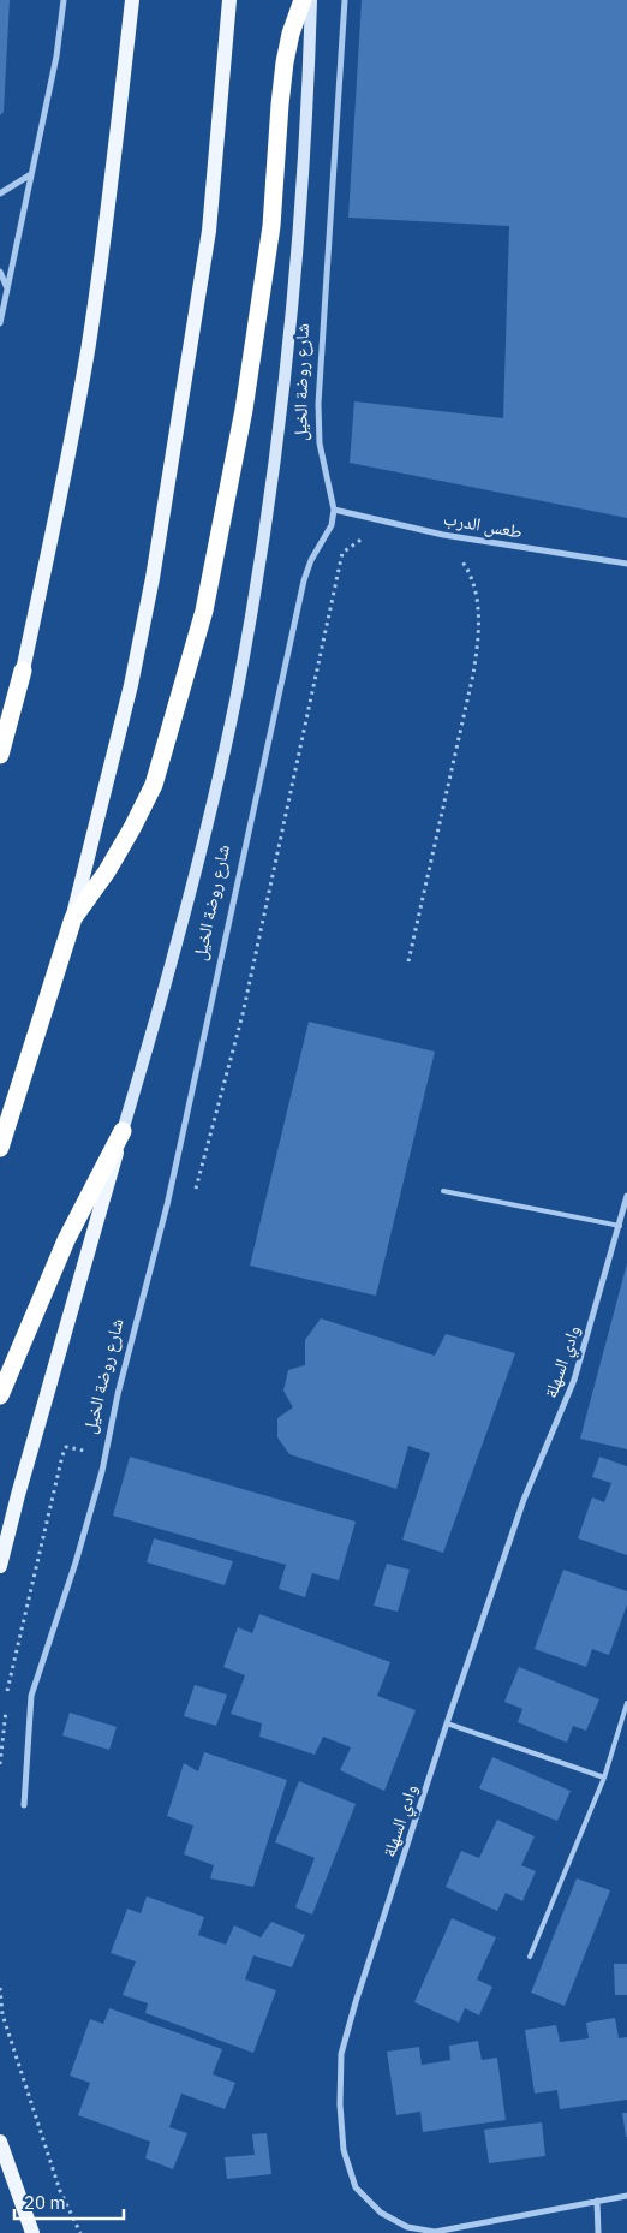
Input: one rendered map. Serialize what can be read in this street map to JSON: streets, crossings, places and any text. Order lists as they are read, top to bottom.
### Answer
{
  "streets": {
    "street": ["شارع روضة الخيل", "طعس الدرب", "وادي السهلة"]
  },
  "crossings": [
    ["شارع روضة الخيل", "طعس الدرب"]
  ],
  "scale_bar": "20 m"
}
